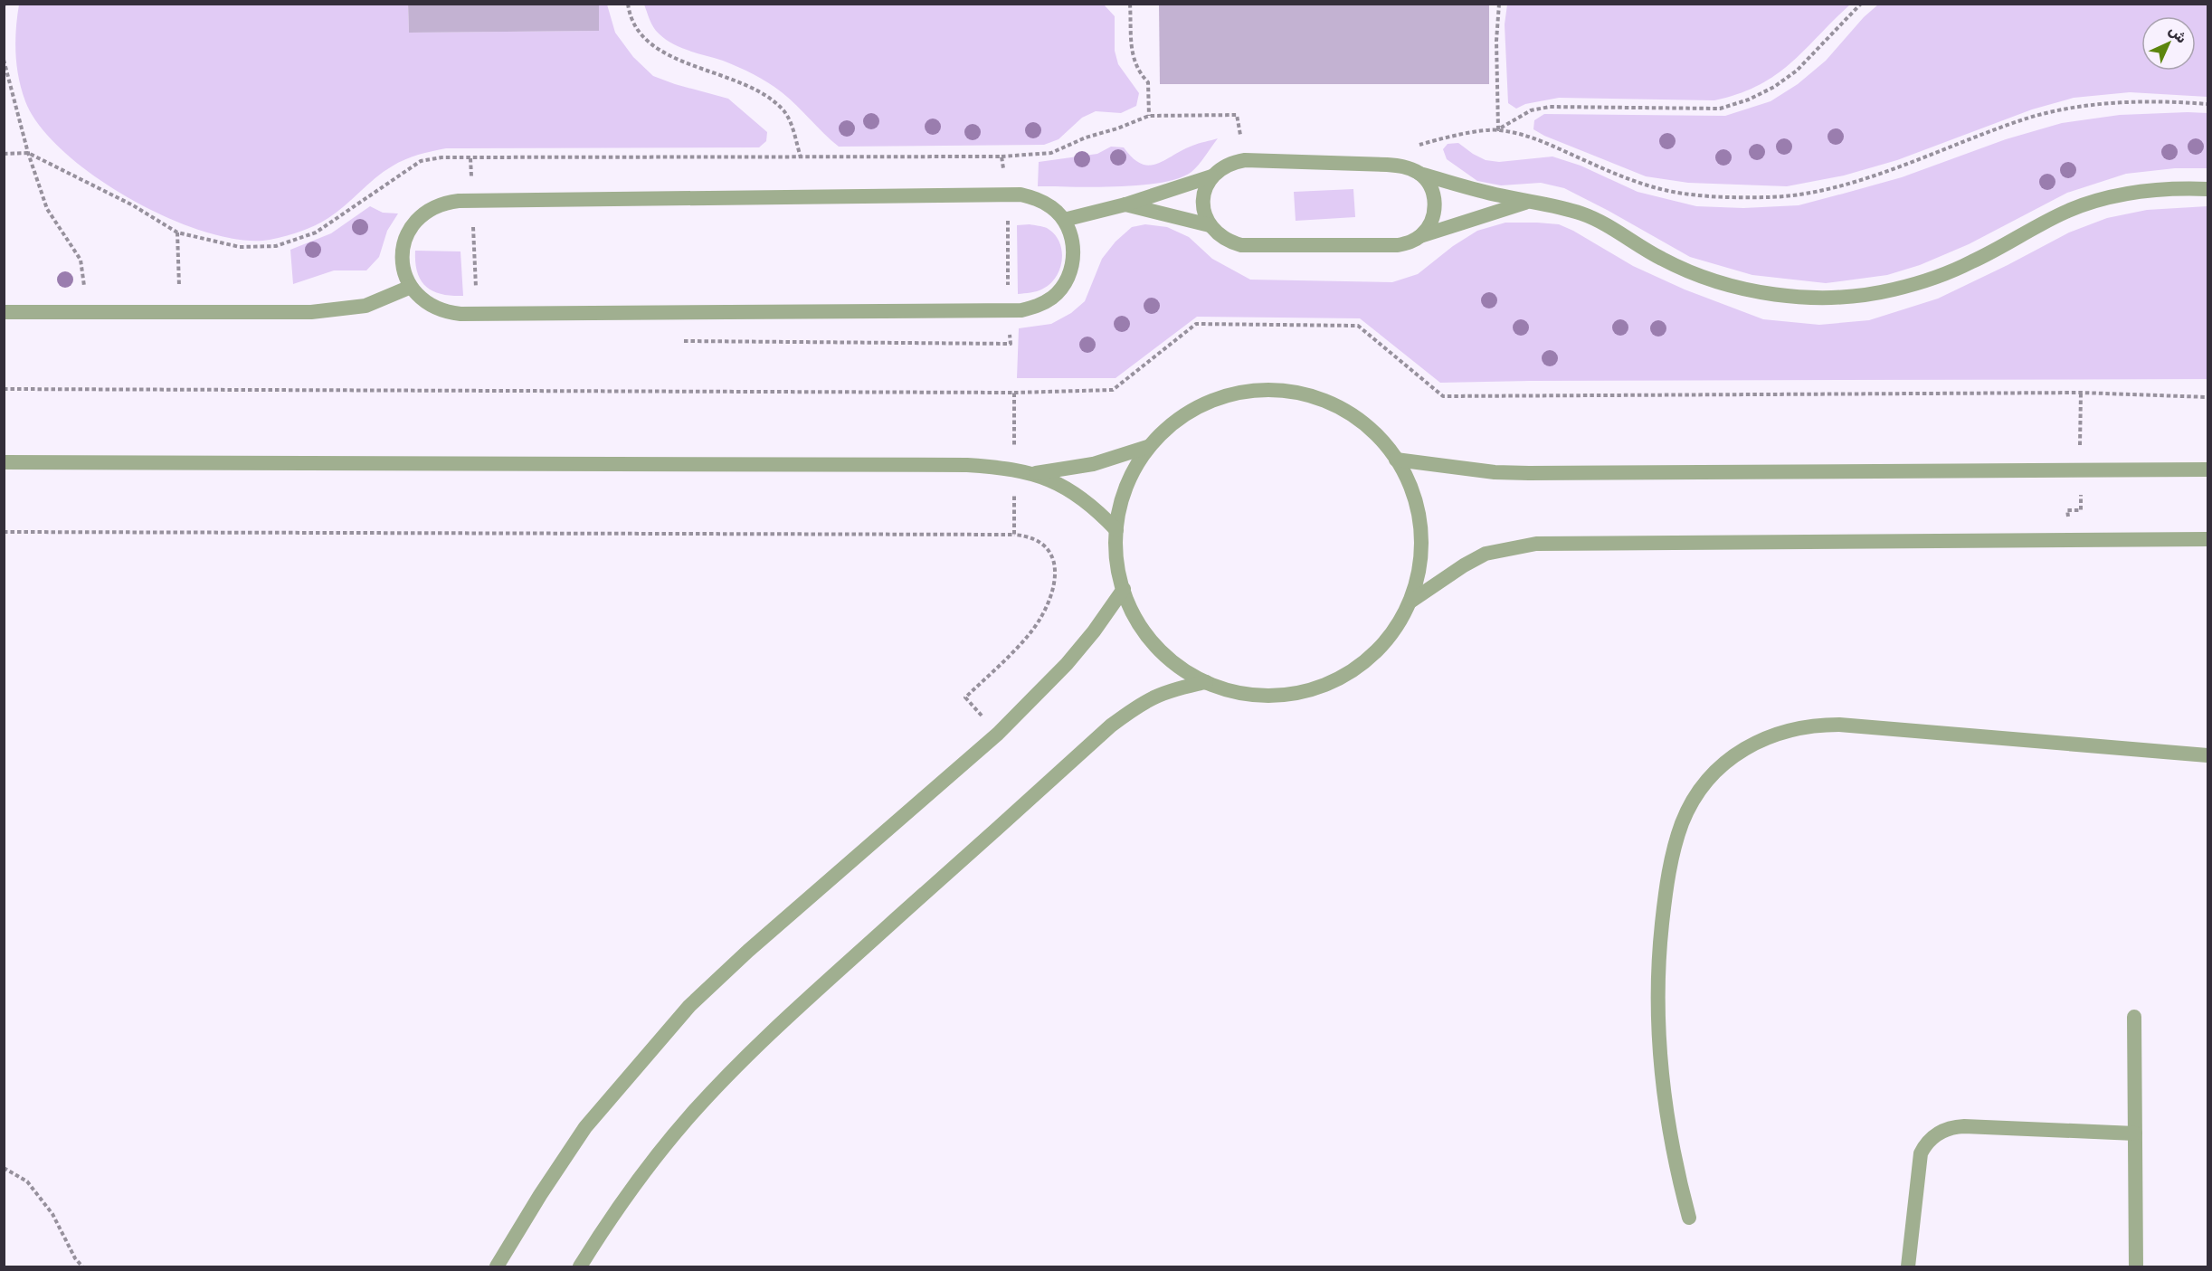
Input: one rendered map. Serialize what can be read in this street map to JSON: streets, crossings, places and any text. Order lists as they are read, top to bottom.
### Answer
{
  "north": "top right"
}
